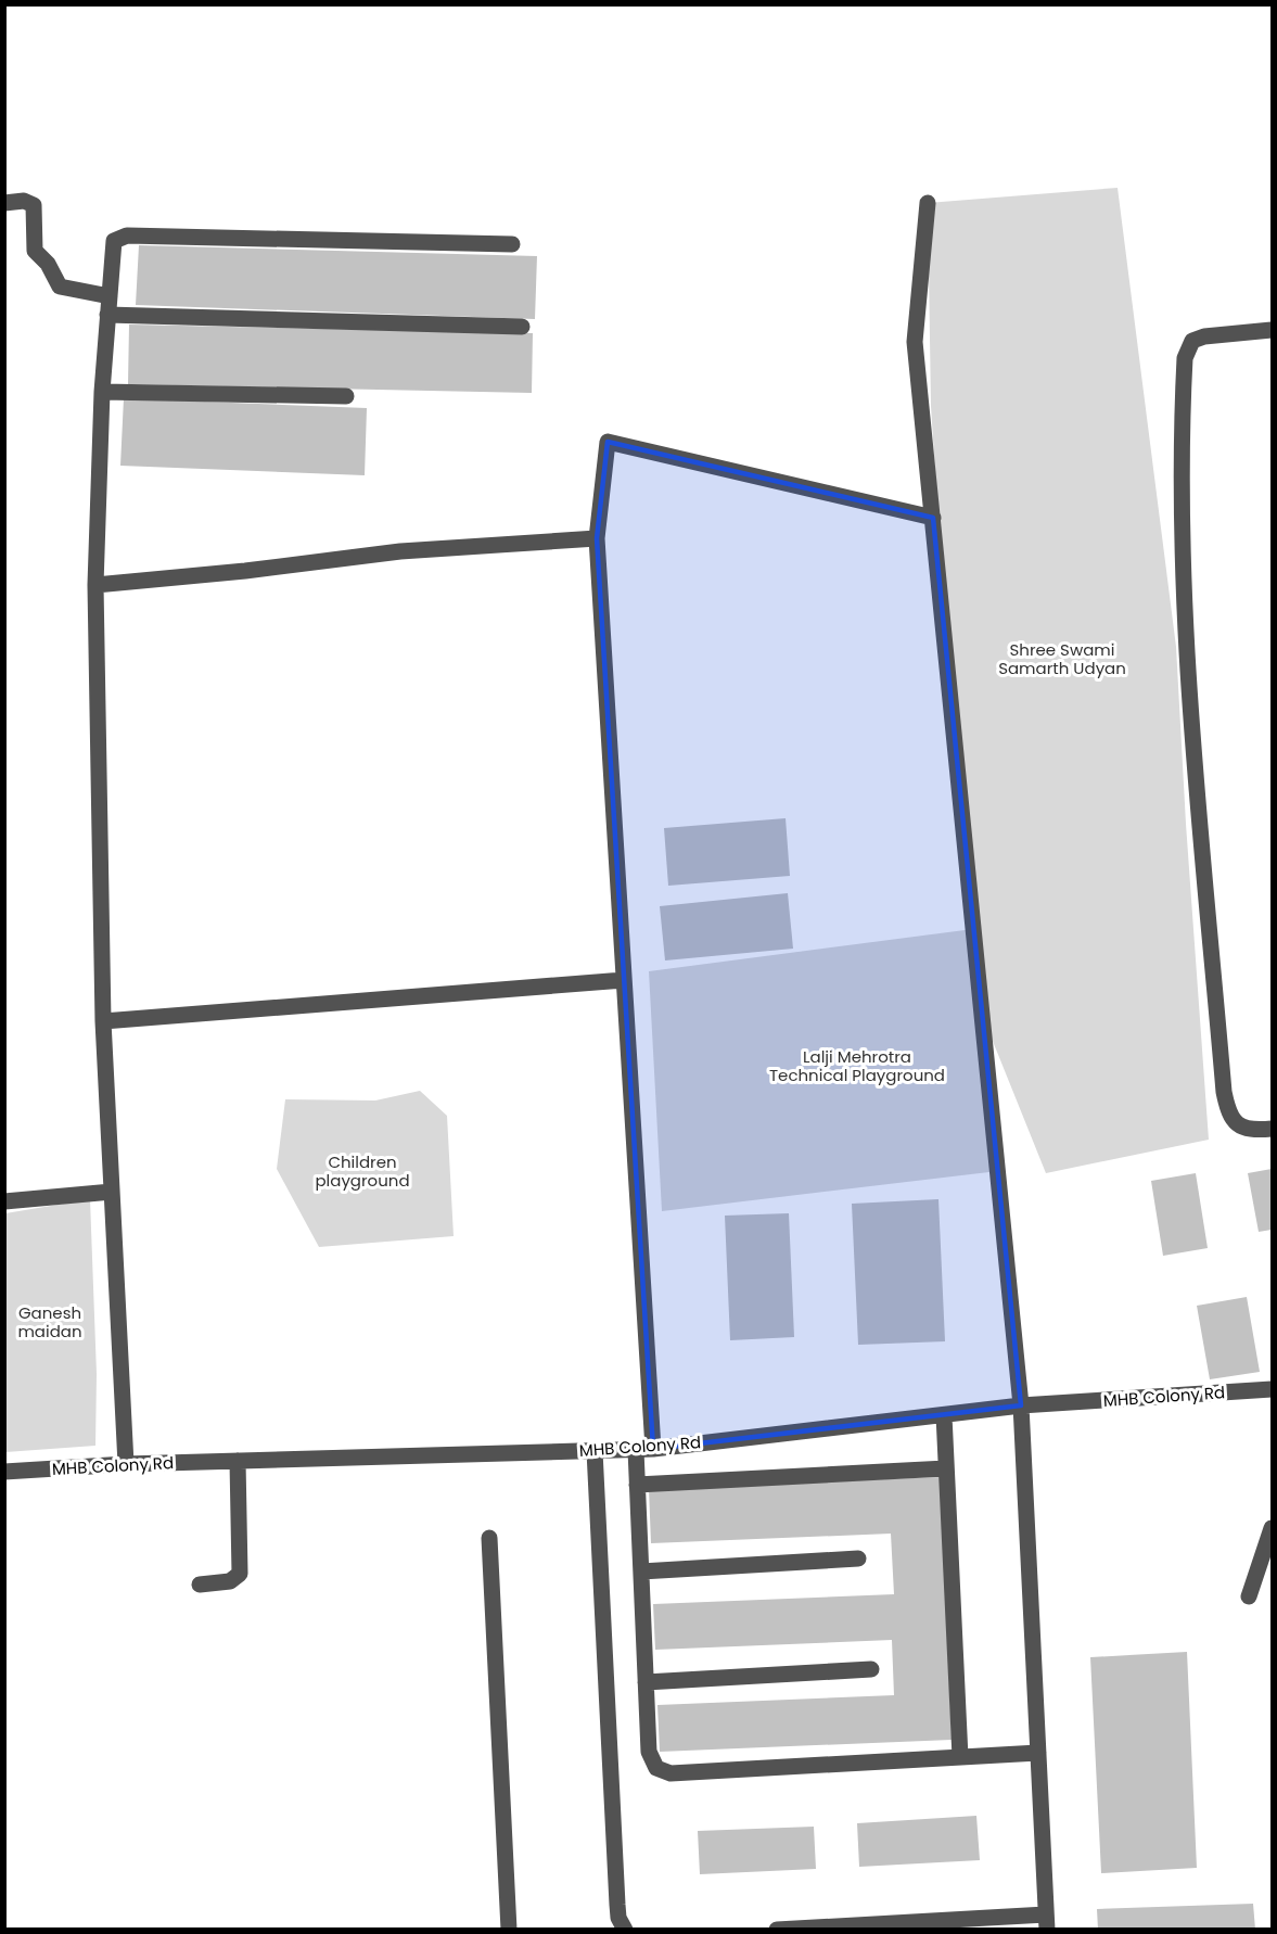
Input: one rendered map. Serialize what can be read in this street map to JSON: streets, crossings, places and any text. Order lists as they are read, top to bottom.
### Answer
{
  "streets": {
    "street": ["MHB Colony Rd"]
  },
  "parks": [
    "Shree Swami Samarth Udyan",
    "Lalji Mehrotra Technical Playground",
    "Children playground",
    "Ganesh maidan"
  ]
}
